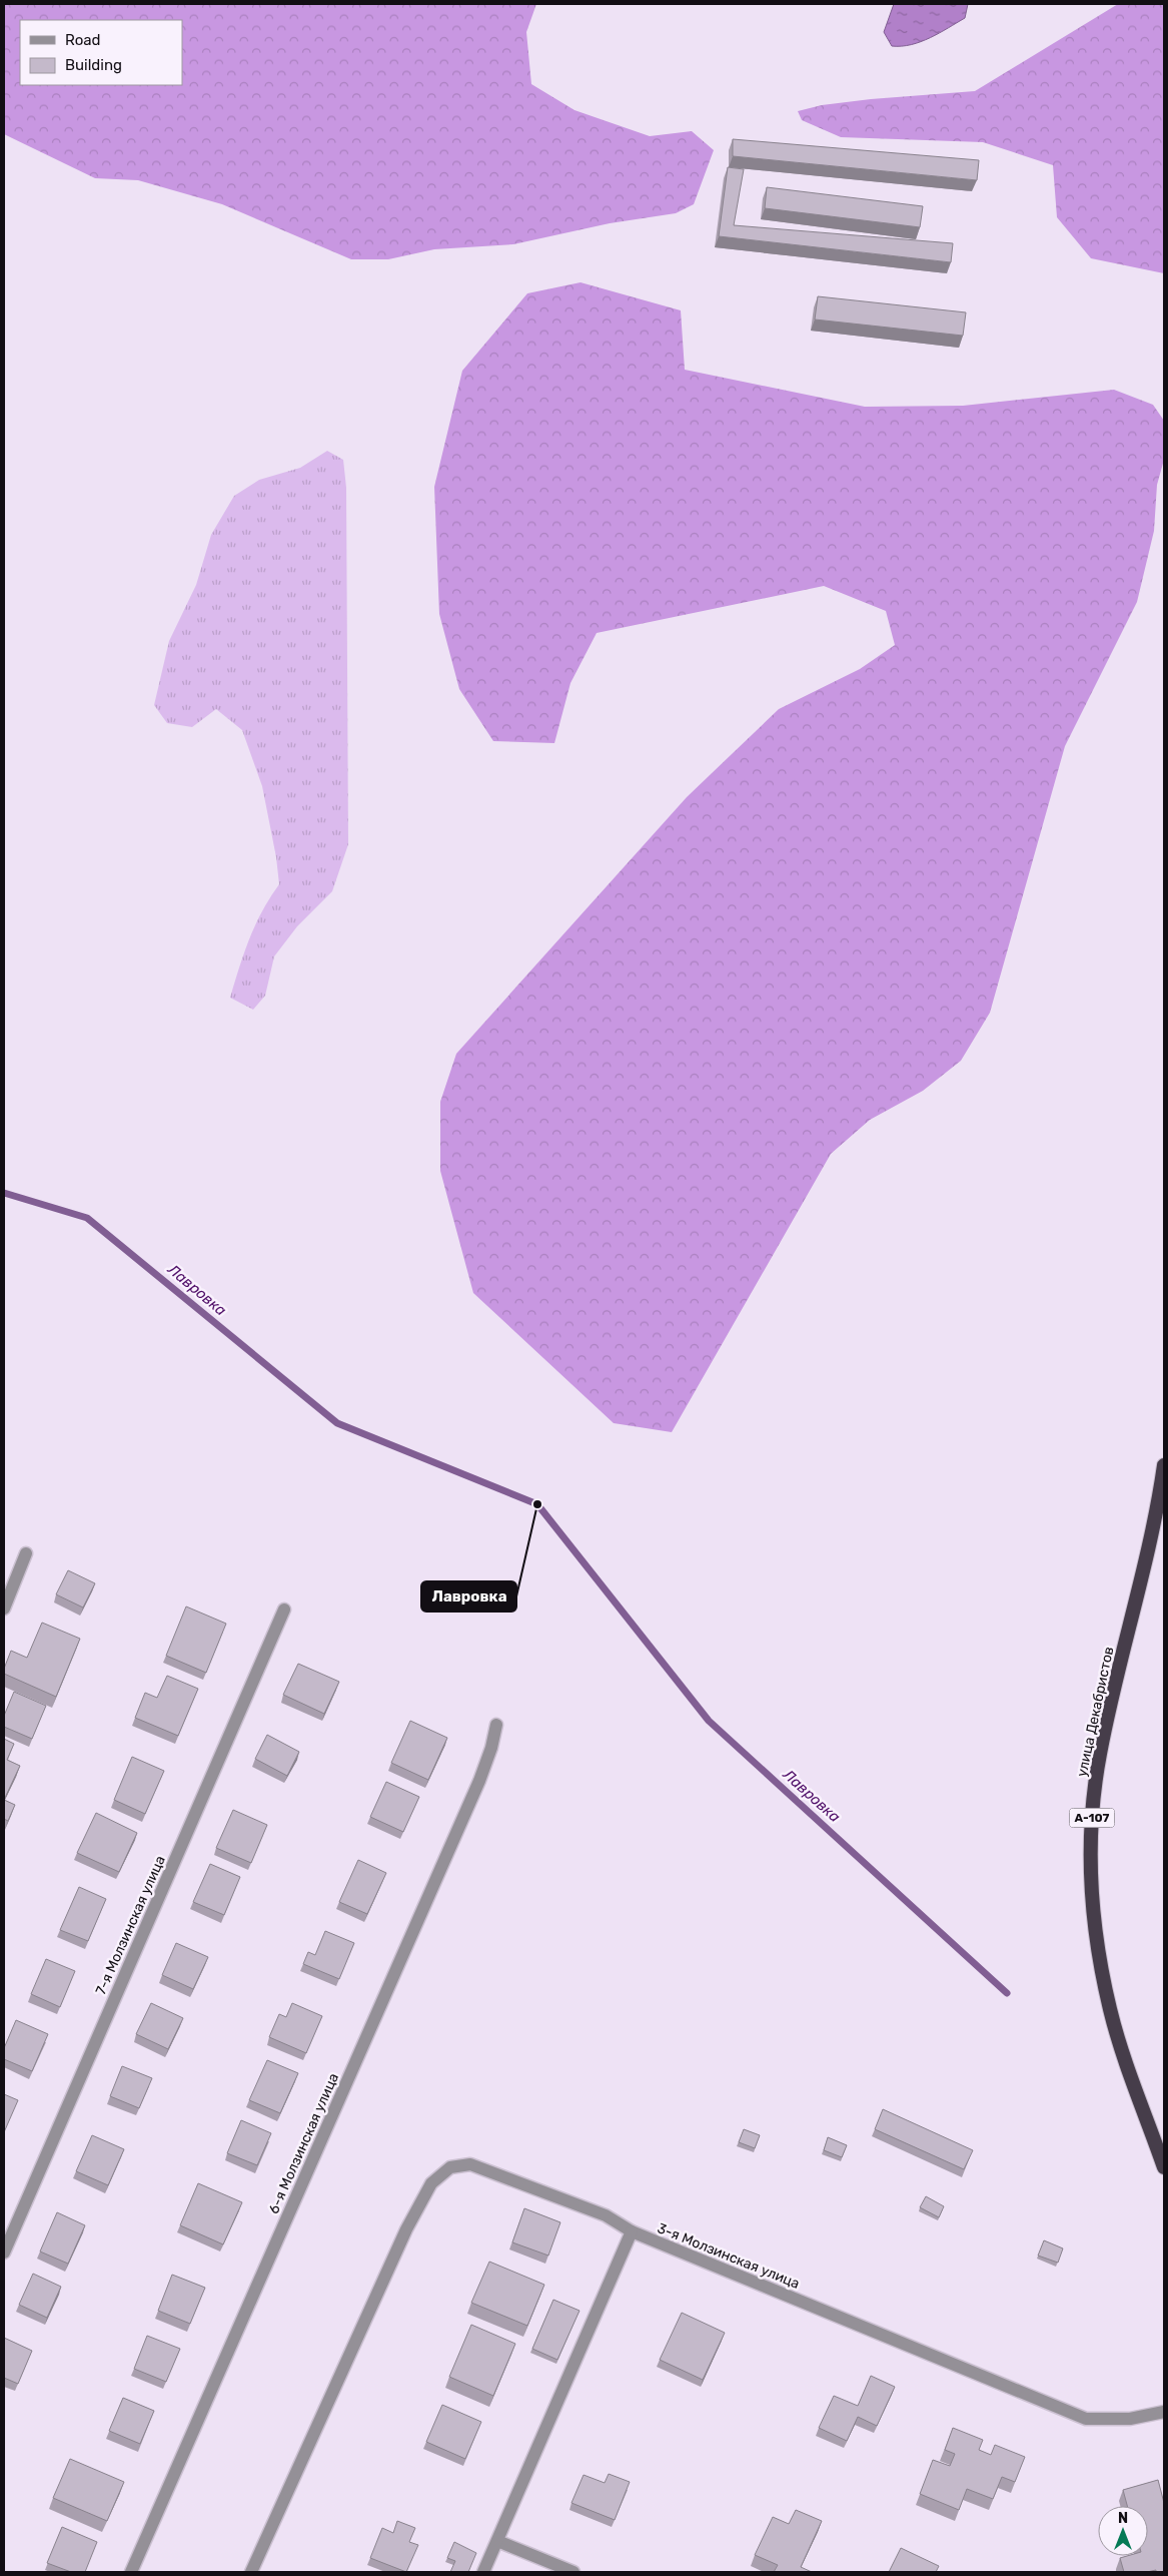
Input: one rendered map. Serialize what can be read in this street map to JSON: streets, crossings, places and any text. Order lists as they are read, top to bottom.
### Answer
{
  "streets": {
    "highway": ["улица Декабристов", "А-107"],
    "street": ["7-я Молзинская улица", "6-я Молзинская улица", "3-я Молзинская улица"]
  },
  "water": ["Лавровка"],
  "places": ["Лавровка"],
  "legend": ["Road", "Building"],
  "north": "top"
}
